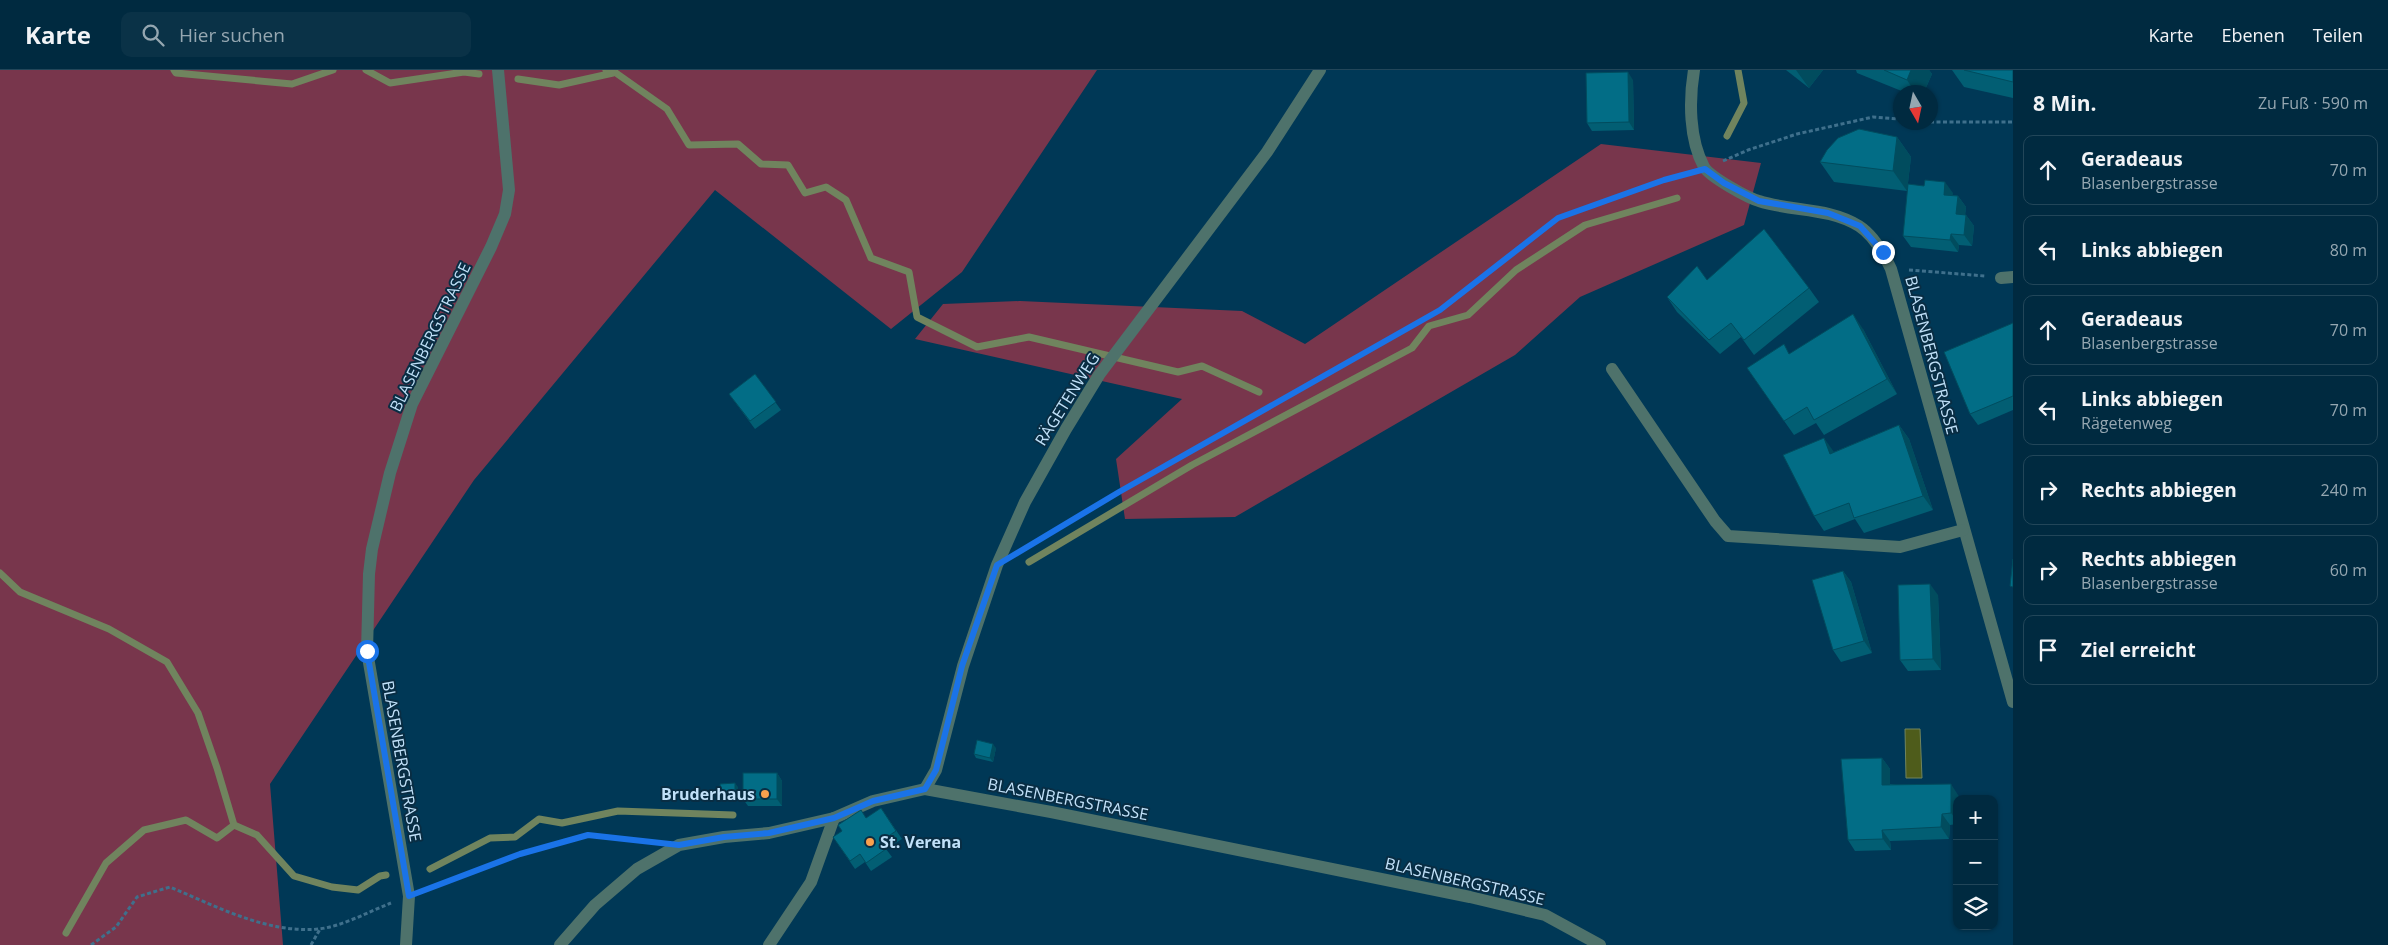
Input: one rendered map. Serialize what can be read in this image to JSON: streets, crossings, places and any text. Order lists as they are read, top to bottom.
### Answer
{
  "streets": {
    "street": ["BLASENBERGSTRASSE", "RÄGETENWEG"]
  },
  "crossings": [
    ["BLASENBERGSTRASSE", "RÄGETENWEG"]
  ],
  "places": ["Bruderhaus", "St. Verena"],
  "north": "bottom",
  "page": {
    "header": "Karte",
    "search": "Hier suchen",
    "nav": ["Karte", "Ebenen", "Teilen"],
    "heading": ["8 Min.", "Zu Fuß · 590 m"],
    "list": [
      ["Geradeaus", "Blasenbergstrasse", "70 m"],
      ["Links abbiegen", "80 m"],
      ["Geradeaus", "Blasenbergstrasse", "70 m"],
      ["Links abbiegen", "Rägetenweg", "70 m"],
      ["Rechts abbiegen", "240 m"],
      ["Rechts abbiegen", "Blasenbergstrasse", "60 m"],
      "Ziel erreicht"
    ],
    "map_buttons": ["+", "−"]
  }
}
